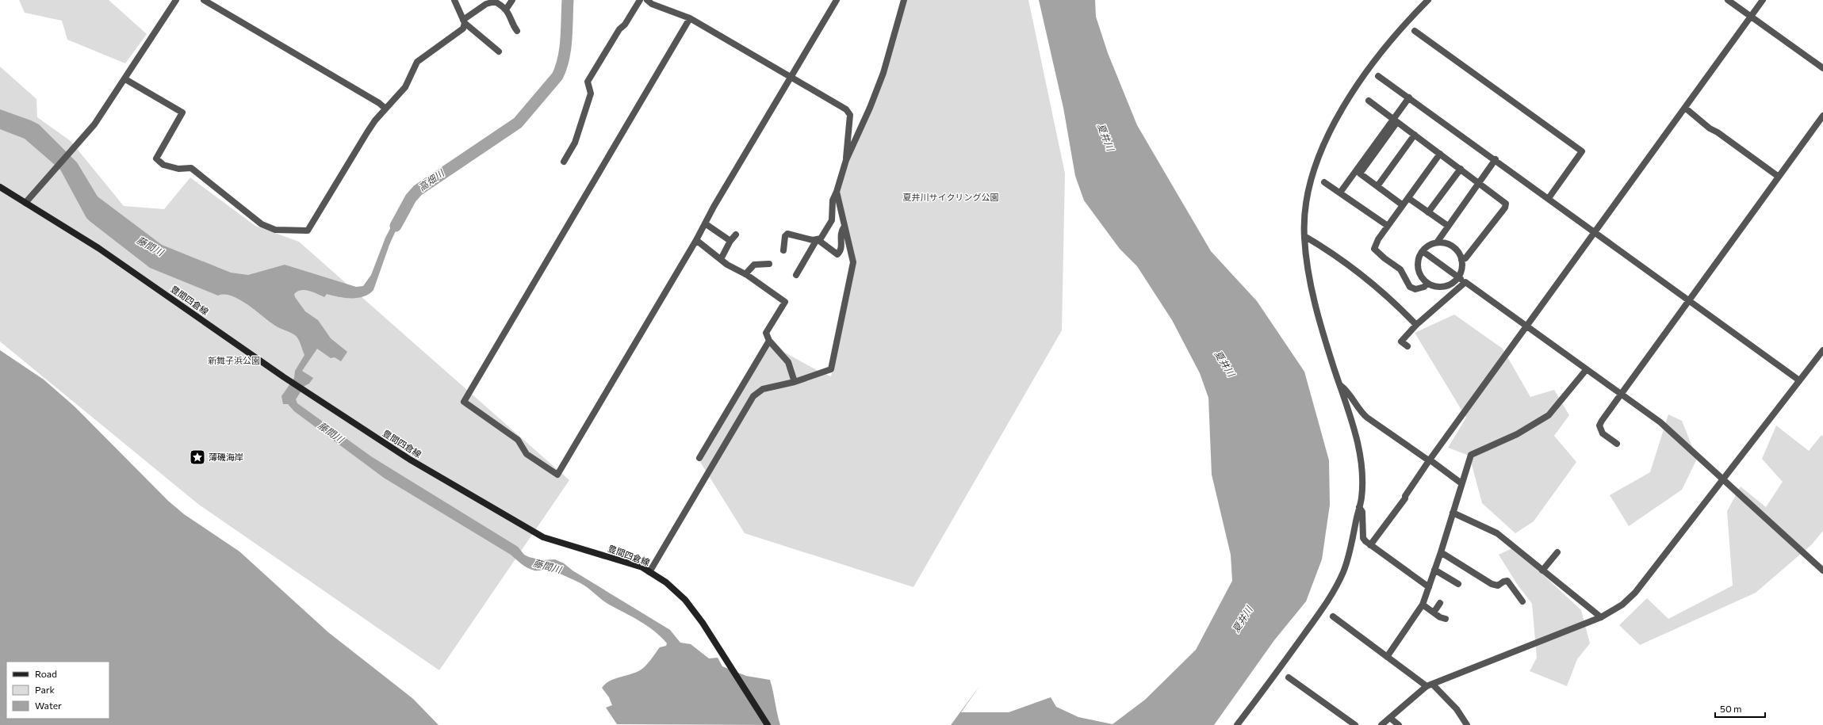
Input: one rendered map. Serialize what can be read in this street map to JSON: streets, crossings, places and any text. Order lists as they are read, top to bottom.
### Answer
{
  "streets": {
    "main road": ["豊間四倉線"]
  },
  "water": ["夏井川", "高畑川", "藤間川"],
  "parks": ["夏井川サイクリング公園", "新舞子浜公園"],
  "places": {
    "place": ["薄磯海岸"]
  },
  "legend": ["Road", "Park", "Water"],
  "scale_bar": "50 m"
}
